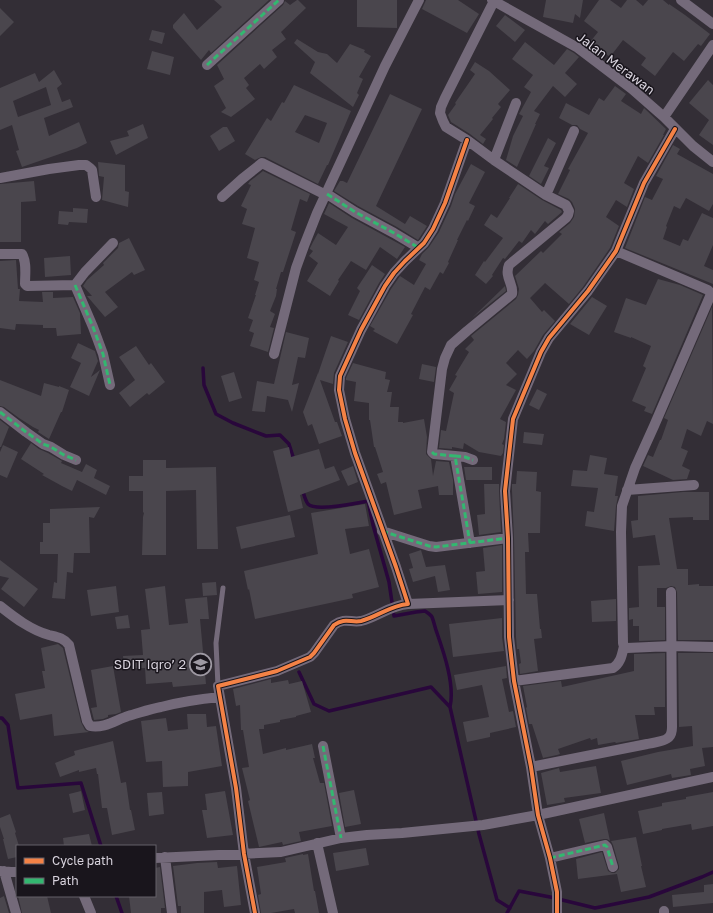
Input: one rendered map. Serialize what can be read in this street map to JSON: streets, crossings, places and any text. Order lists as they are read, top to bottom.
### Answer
{
  "streets": {
    "street": ["Jalan Merawan"]
  },
  "places": {
    "school or university": ["SDIT Iqro’ 2"]
  },
  "legend": ["Cycle path", "Path"]
}
